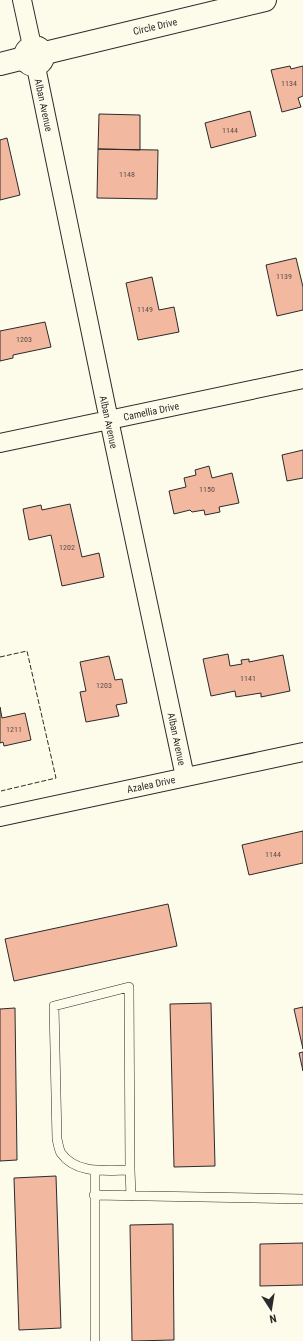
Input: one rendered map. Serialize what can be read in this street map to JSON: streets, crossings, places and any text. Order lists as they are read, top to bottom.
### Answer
{
  "streets": {
    "street": [
      "Circle Drive",
      "Alban Avenue",
      "Camellia Drive",
      "Azalea Drive"
    ]
  },
  "crossings": [
    ["Circle Drive", "Alban Avenue"],
    ["Alban Avenue", "Camellia Drive"],
    ["Alban Avenue", "Azalea Drive"]
  ],
  "house_numbers": [
    "1134",
    "1144",
    "1148",
    "1139",
    "1149",
    "1203",
    "1150",
    "1202",
    "1141",
    "1203",
    "1211",
    "1144"
  ],
  "north": "bottom"
}
